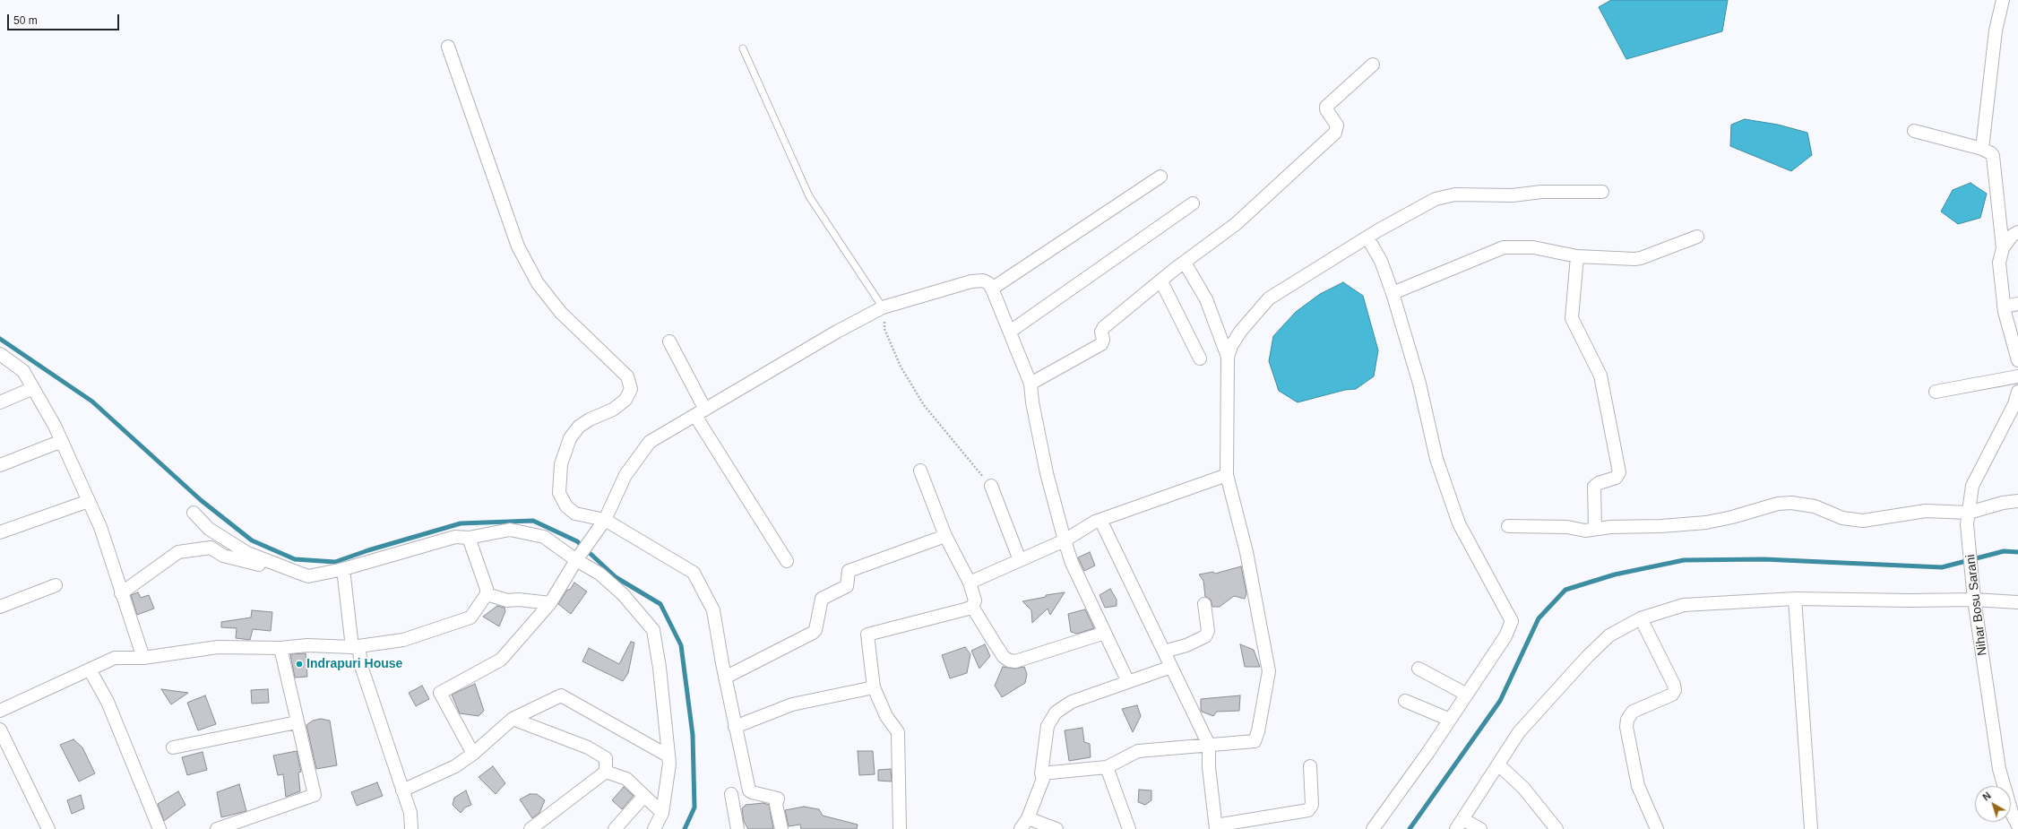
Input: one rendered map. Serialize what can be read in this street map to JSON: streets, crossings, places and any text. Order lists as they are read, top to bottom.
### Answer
{
  "streets": {
    "street": ["Nihar Bosu Sarani"]
  },
  "places": ["Indrapuri House"],
  "scale_bar": "50 m",
  "north": "top left"
}
